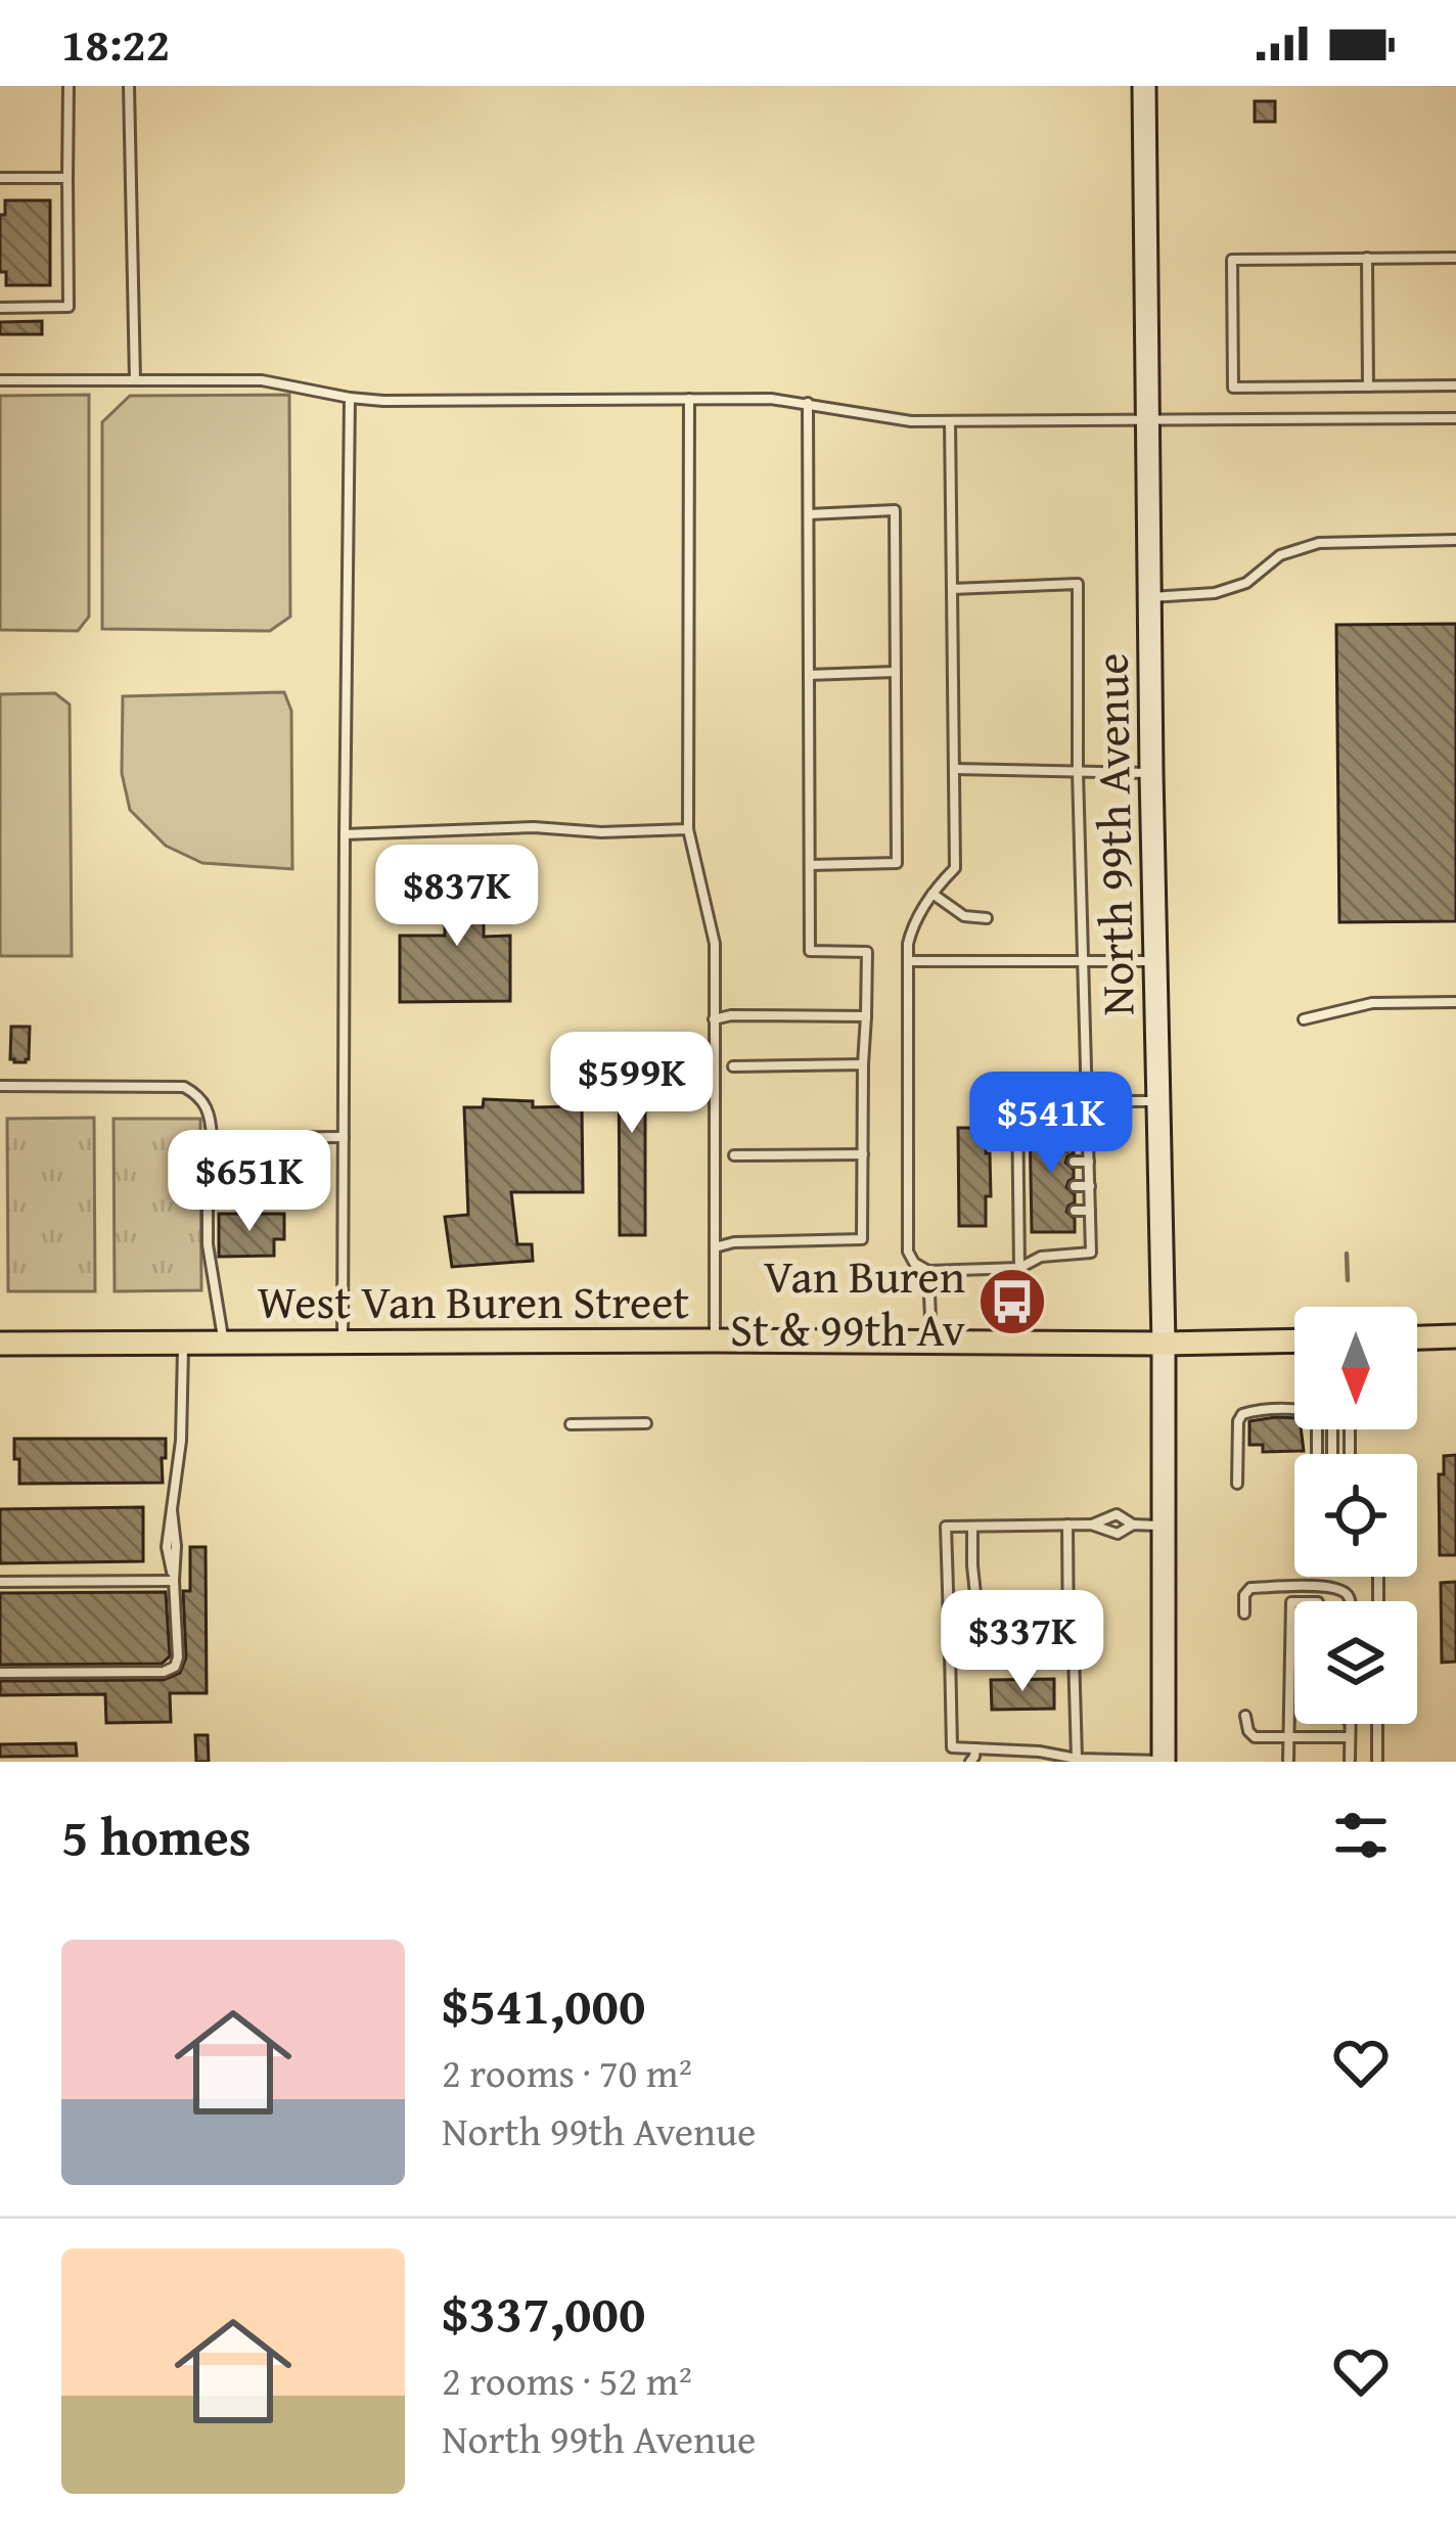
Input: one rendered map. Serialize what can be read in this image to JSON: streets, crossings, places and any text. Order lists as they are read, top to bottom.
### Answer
{
  "streets": {
    "main road": ["North 99th Avenue", "West Van Buren Street"]
  },
  "crossings": [
    ["North 99th Avenue", "West Van Buren Street"]
  ],
  "places": {
    "bus stop": ["Van Buren St & 99th Av"]
  },
  "north": "bottom",
  "page": {
    "status": "18:22",
    "price": [
      "$837K",
      "$599K",
      "$541K",
      "$651K",
      "$337K"
    ],
    "heading": "5 homes",
    "list": [
      {
        "name": "$541,000",
        "note": "2 rooms · 70 m² · North 99th Avenue"
      },
      {
        "name": "$337,000",
        "note": "2 rooms · 52 m² · North 99th Avenue"
      }
    ]
  }
}
